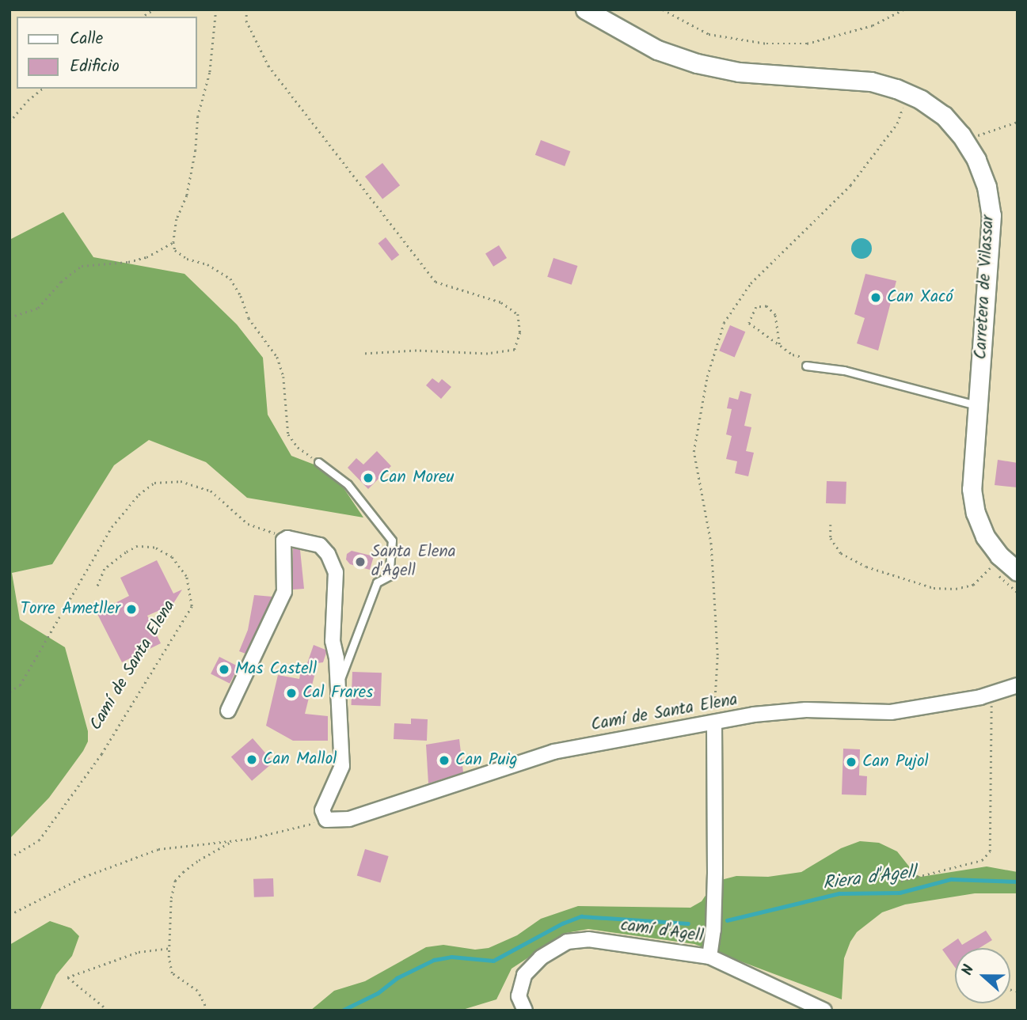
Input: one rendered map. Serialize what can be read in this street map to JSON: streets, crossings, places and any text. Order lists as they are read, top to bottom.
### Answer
{
  "streets": {
    "street": ["Carretera de Vilassar", "Camí de Santa Elena", "camí d'Agell"]
  },
  "crossings": [
    ["Camí de Santa Elena", "camí d'Agell"]
  ],
  "water": ["Riera d'Agell"],
  "places": [
    "Can Xacó",
    "Can Moreu",
    "Santa Elena d'Agell",
    "Torre Ametller",
    "Mas Castell",
    "Cal Frares",
    "Can Mallol",
    "Can Puig",
    "Can Pujol"
  ],
  "legend": ["Calle", "Edificio"],
  "north": "left"
}
